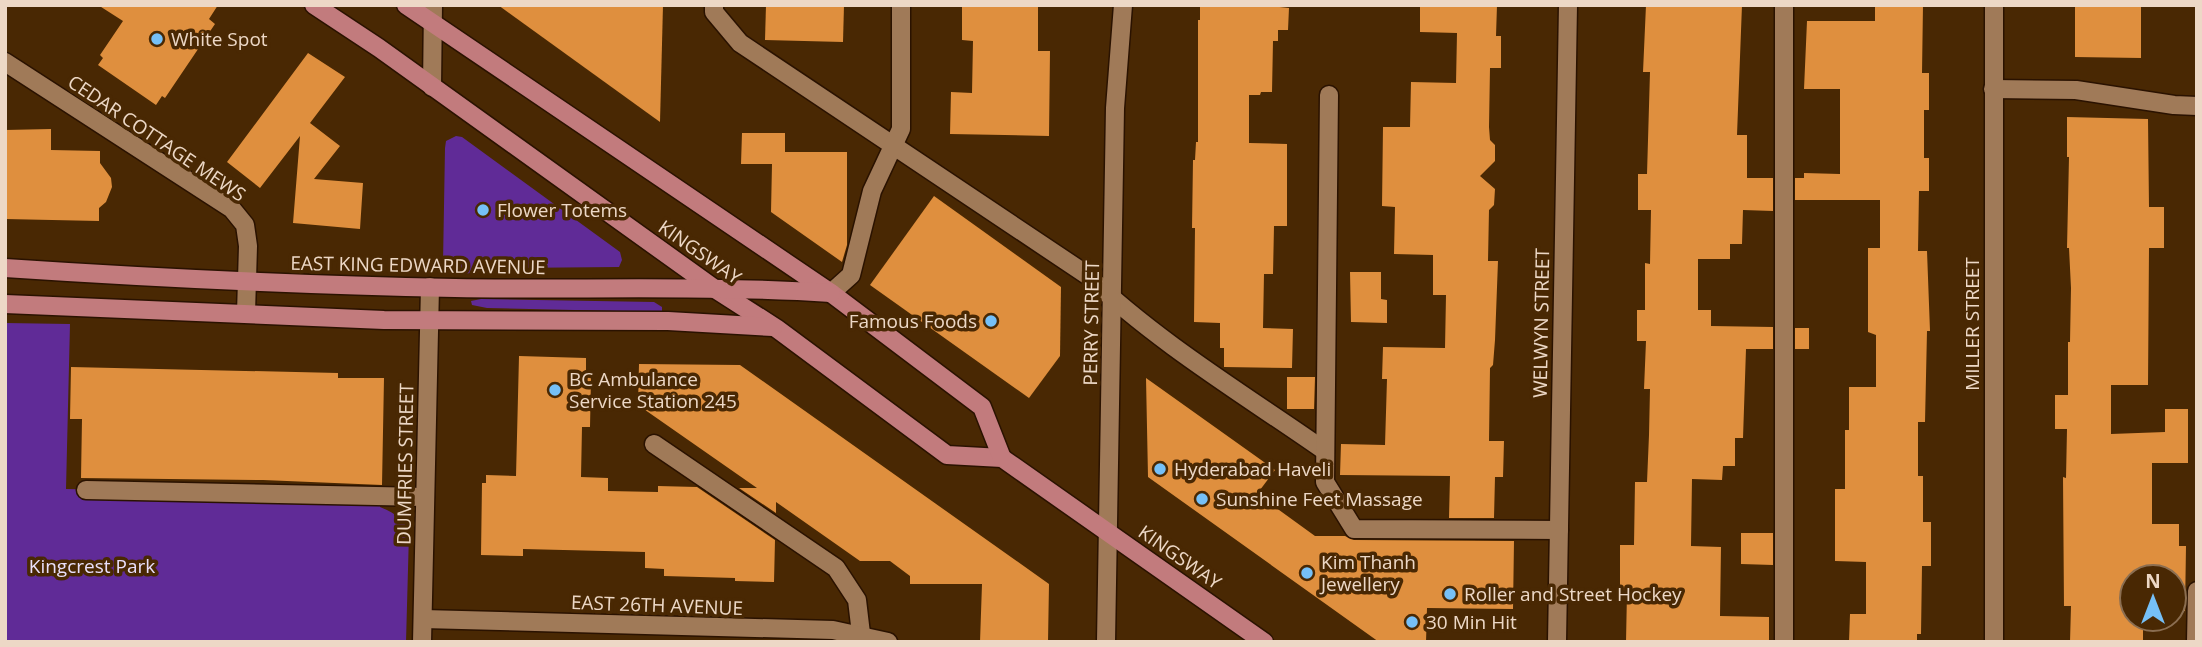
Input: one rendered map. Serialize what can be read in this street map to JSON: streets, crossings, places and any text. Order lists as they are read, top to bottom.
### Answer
{
  "streets": {
    "main road": ["KINGSWAY", "EAST KING EDWARD AVENUE"],
    "street": [
      "CEDAR COTTAGE MEWS",
      "PERRY STREET",
      "WELWYN STREET",
      "MILLER STREET",
      "DUMFRIES STREET",
      "EAST 26TH AVENUE"
    ]
  },
  "crossings": [
    ["CEDAR COTTAGE MEWS", "EAST KING EDWARD AVENUE"],
    ["KINGSWAY", "EAST KING EDWARD AVENUE"],
    ["KINGSWAY", "PERRY STREET"],
    ["EAST KING EDWARD AVENUE", "DUMFRIES STREET"],
    ["DUMFRIES STREET", "EAST 26TH AVENUE"]
  ],
  "parks": ["Kingcrest Park"],
  "places": [
    "White Spot",
    "Flower Totems",
    "Famous Foods",
    "BC Ambulance Service Station 245",
    "Hyderabad Haveli",
    "Sunshine Feet Massage",
    "Kim Thanh Jewellery",
    "Roller and Street Hockey",
    "30 Min Hit"
  ],
  "north": "top"
}
